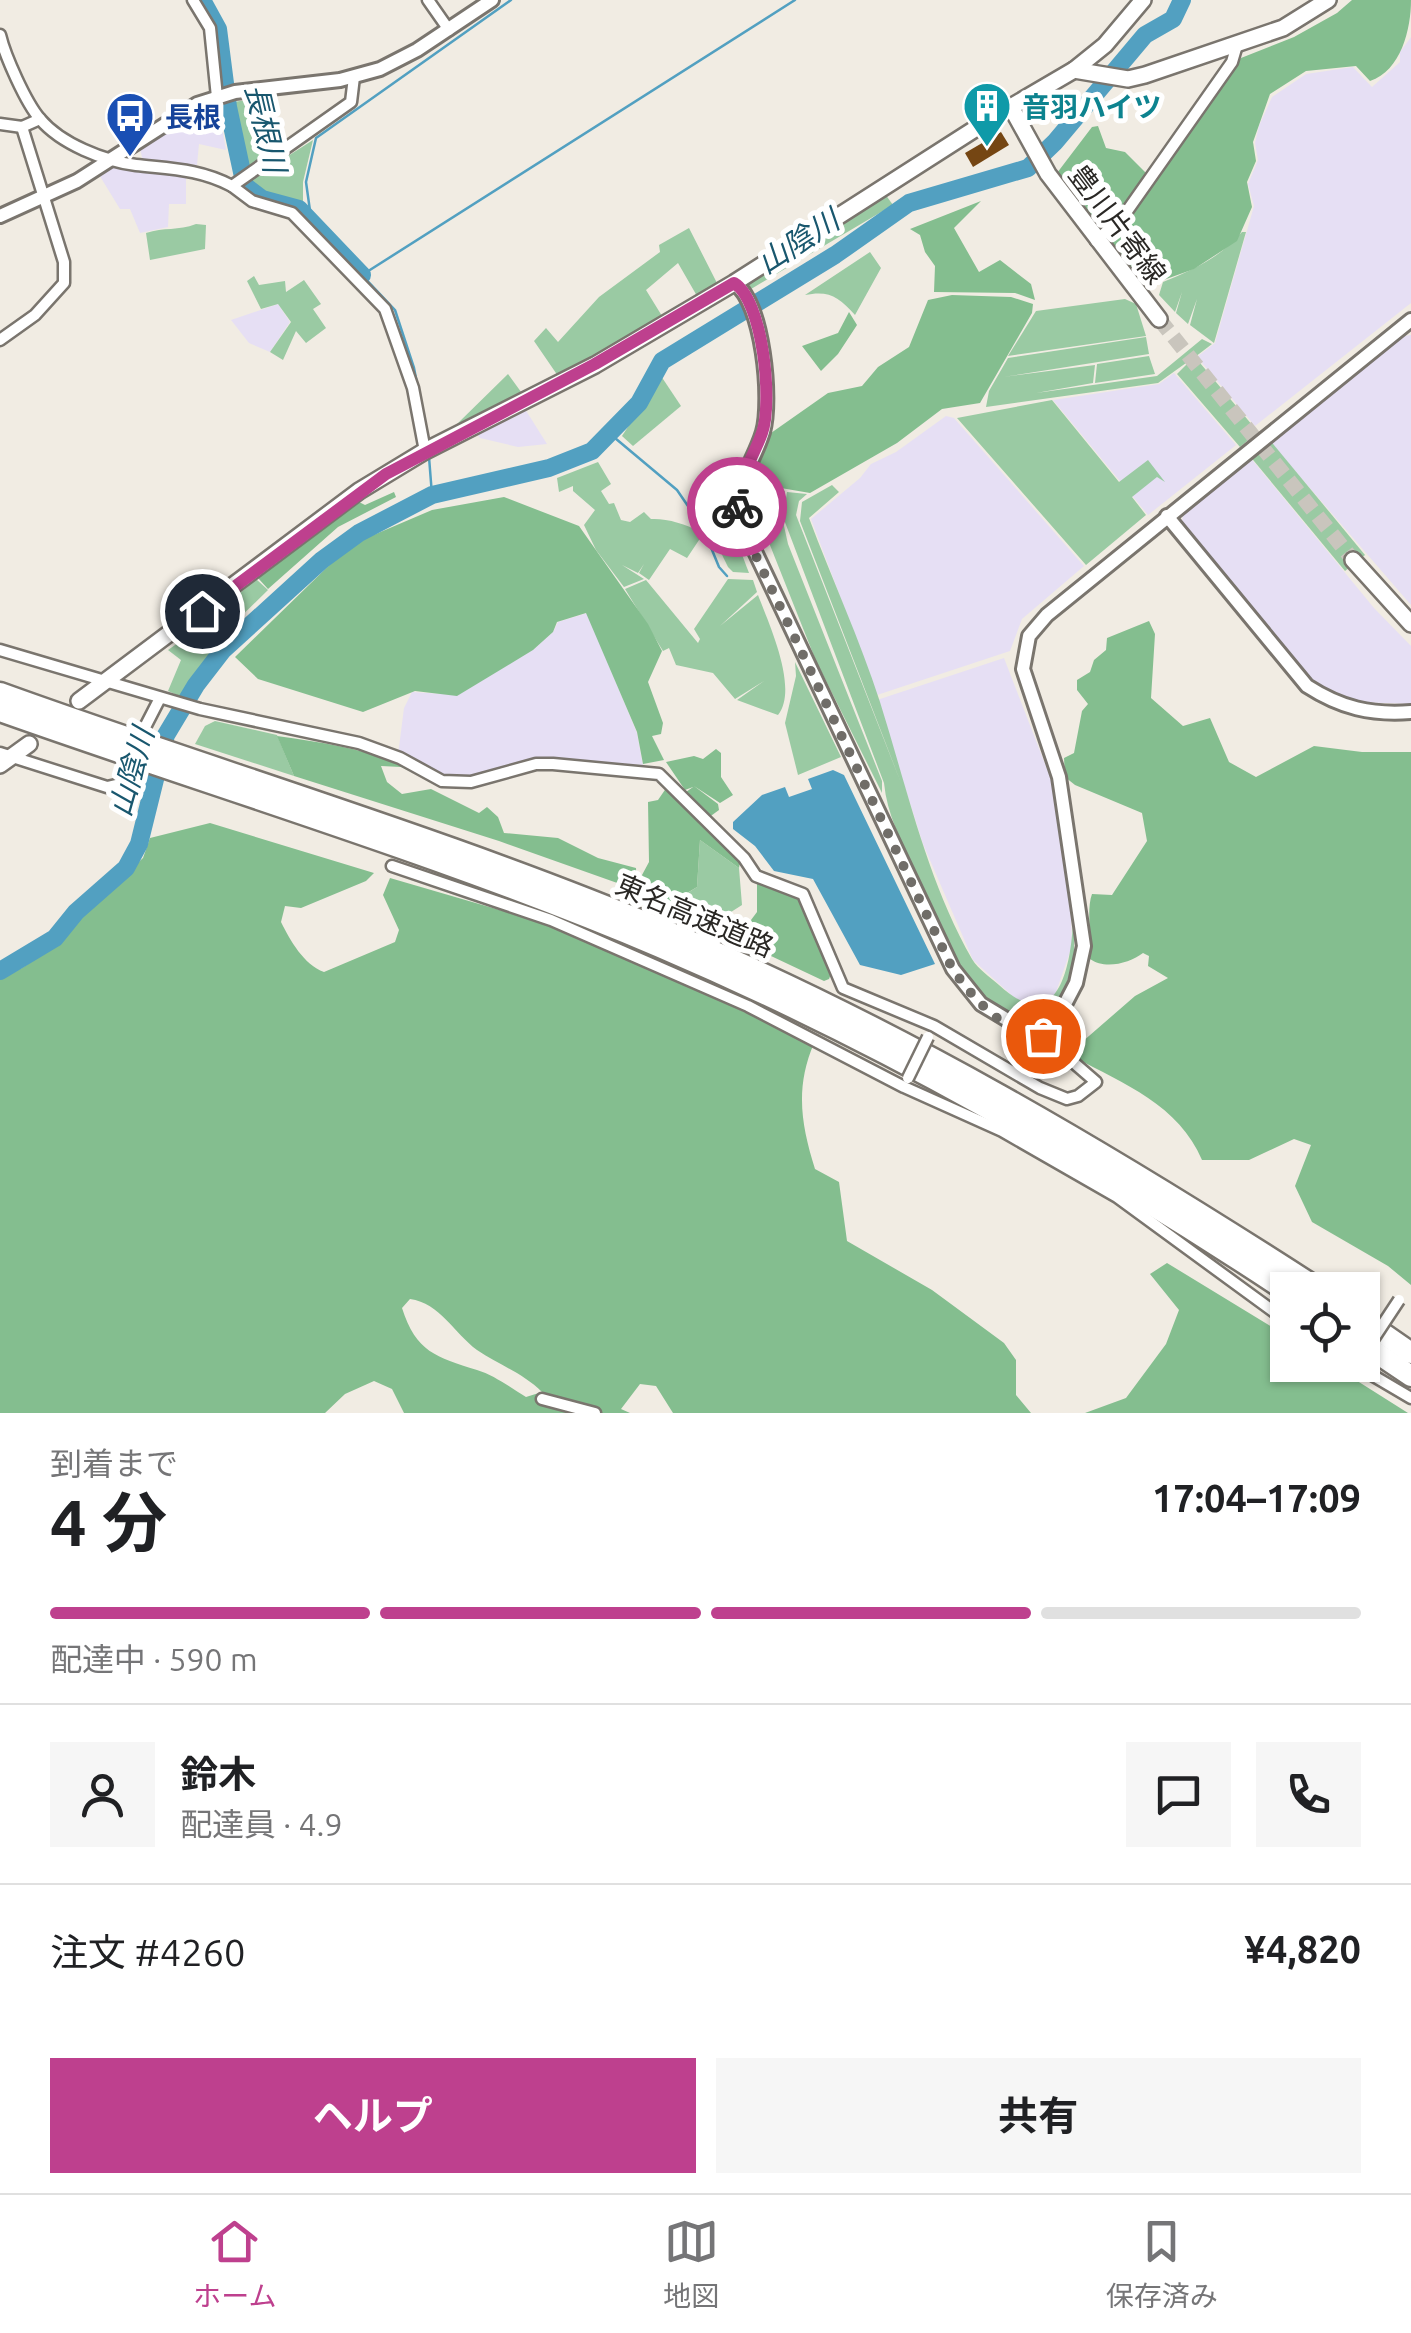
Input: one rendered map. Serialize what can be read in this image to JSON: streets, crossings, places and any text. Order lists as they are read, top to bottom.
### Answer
{
  "streets": {
    "highway": ["東名高速道路"],
    "main road": ["豊川片寄線"]
  },
  "water": ["長根川", "山陰川"],
  "places": {
    "building": ["音羽ハイツ"],
    "bus stop": ["長根"]
  },
  "page": {
    "heading": ["4 分", "到着まで", "17:04–17:09"],
    "panel": [
      "鈴木",
      "配達員 · 4.9",
      "注文 #4260",
      "¥4,820"
    ],
    "bar": "配達中 · 590 m",
    "buttons": ["ヘルプ", "共有"],
    "tabs": ["ホーム", "地図", "保存済み"]
  }
}
